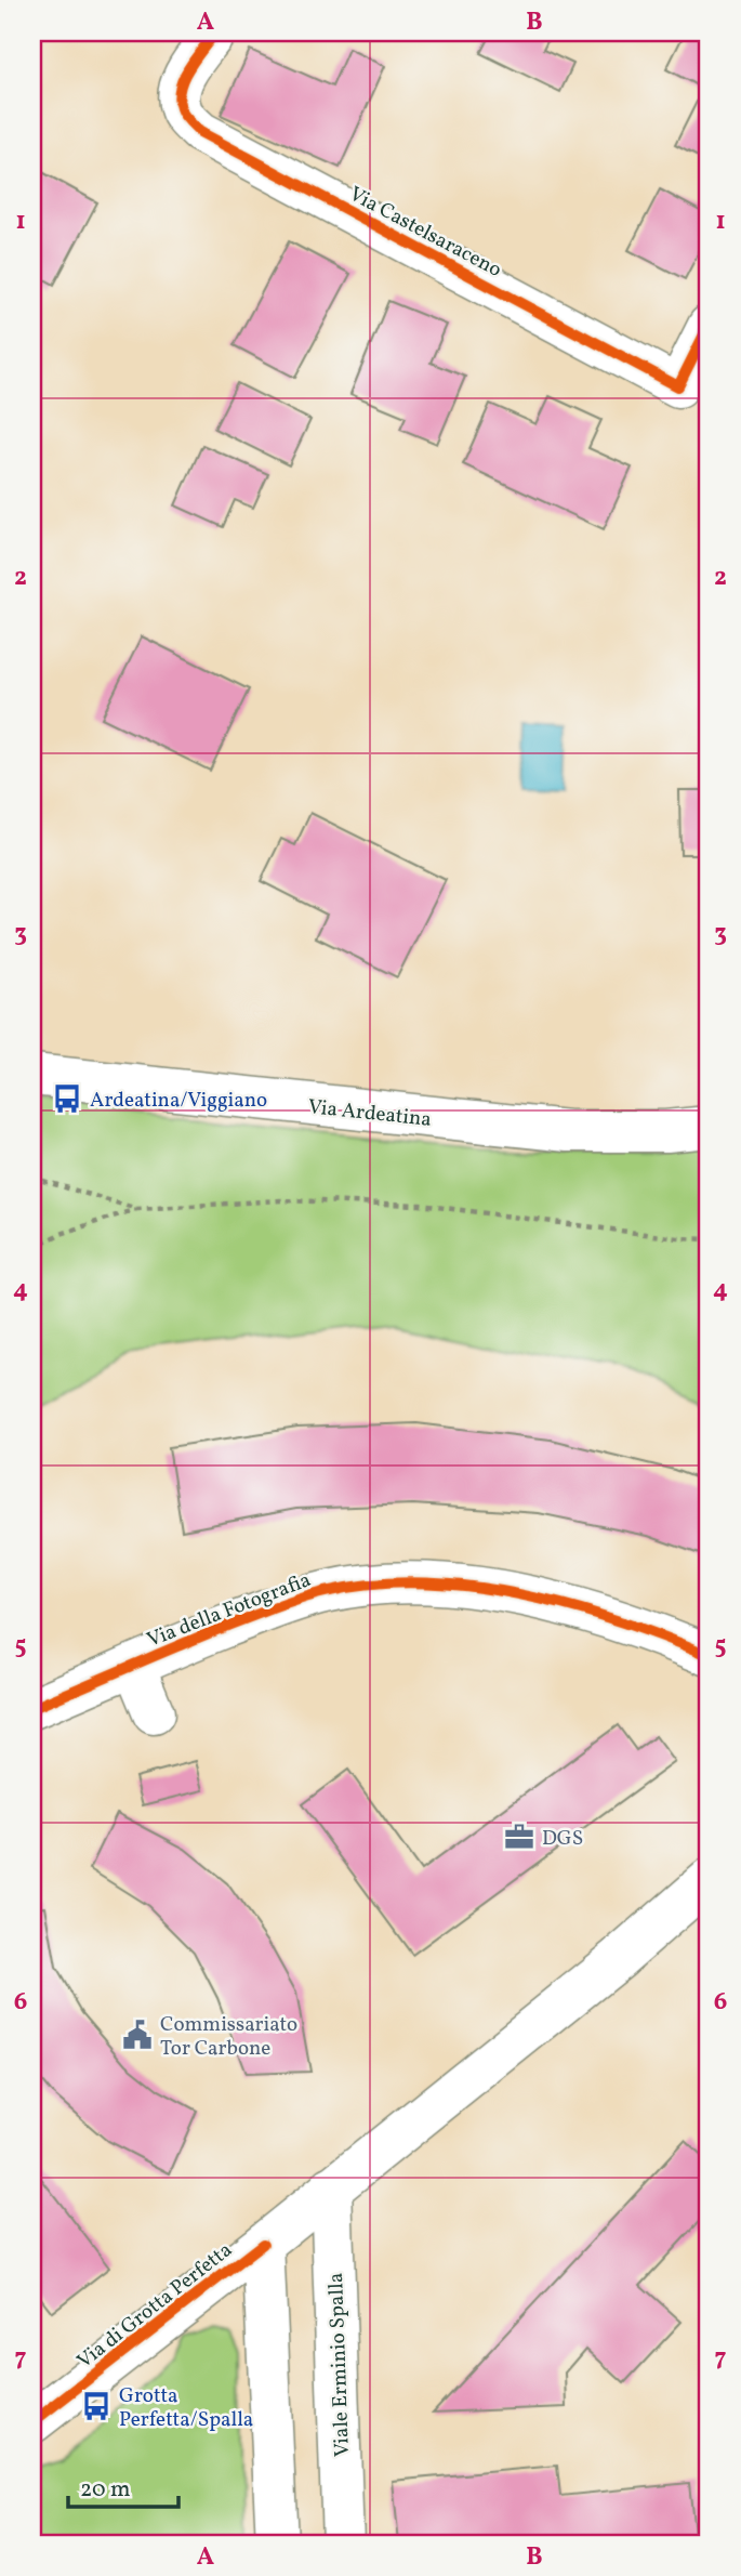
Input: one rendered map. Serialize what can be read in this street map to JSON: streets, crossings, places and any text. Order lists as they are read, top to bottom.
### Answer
{
  "streets": {
    "main road": [
      "Via Castelsaraceno",
      "Via Ardeatina",
      "Via della Fotografia",
      "Via di Grotta Perfetta",
      "Viale Erminio Spalla"
    ]
  },
  "crossings": [
    ["Via di Grotta Perfetta", "Viale Erminio Spalla"]
  ],
  "places": {
    "bus stop": ["Ardeatina/Viggiano", "Grotta Perfetta/Spalla"],
    "office": ["DGS"],
    "public building": ["Commissariato Tor Carbone"]
  },
  "scale_bar": "20 m",
  "grid": {
    "columns": ["A", "B"],
    "rows": [
      "1",
      "2",
      "3",
      "4",
      "5",
      "6",
      "7"
    ]
  }
}
